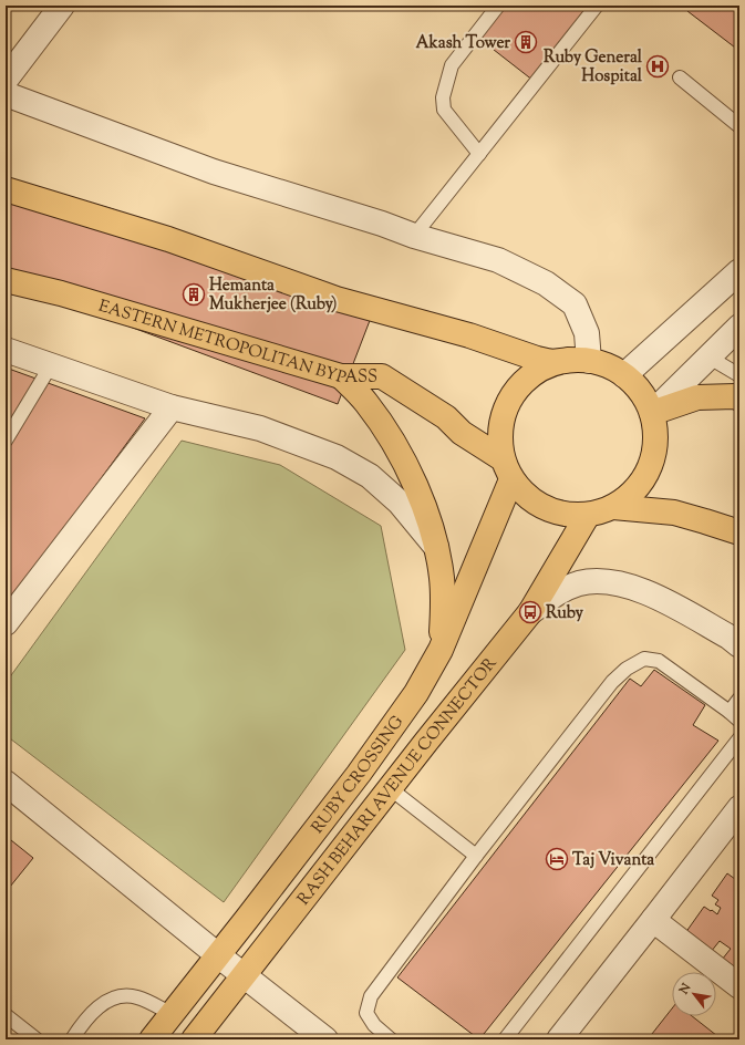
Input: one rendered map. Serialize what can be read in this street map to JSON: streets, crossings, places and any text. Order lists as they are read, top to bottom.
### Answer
{
  "streets": {
    "main road": ["EASTERN METROPOLITAN BYPASS", "RUBY CROSSING", "RASH BEHARI AVENUE CONNECTOR"]
  },
  "crossings": [
    ["EASTERN METROPOLITAN BYPASS", "RUBY CROSSING"],
    ["EASTERN METROPOLITAN BYPASS", "RASH BEHARI AVENUE CONNECTOR"],
    ["RUBY CROSSING", "RASH BEHARI AVENUE CONNECTOR"]
  ],
  "places": {
    "building": ["Akash Tower", "Hemanta Mukherjee (Ruby)"],
    "hospital": ["Ruby General Hospital"],
    "bus stop": ["Ruby"],
    "hotel": ["Taj Vivanta"]
  },
  "north": "top left"
}
